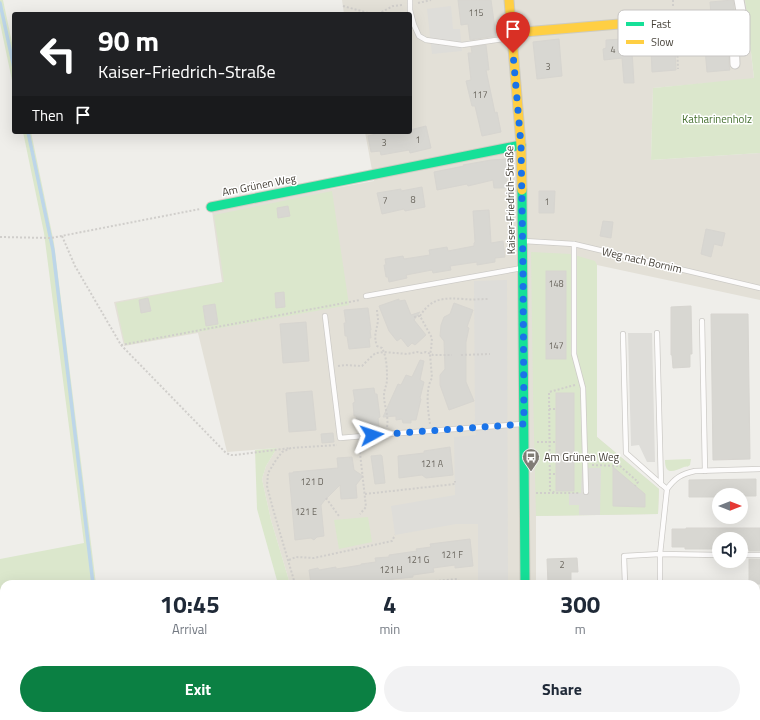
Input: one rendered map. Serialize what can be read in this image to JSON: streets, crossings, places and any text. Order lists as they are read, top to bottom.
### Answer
{
  "streets": {
    "street": ["Am Grünen Weg", "Kaiser-Friedrich-Straße"],
    "lane": ["Weg nach Bornim"]
  },
  "crossings": [
    ["Am Grünen Weg", "Kaiser-Friedrich-Straße"],
    ["Kaiser-Friedrich-Straße", "Weg nach Bornim"]
  ],
  "parks": ["Katharinenholz"],
  "places": {
    "bus stop": ["Am Grünen Weg"]
  },
  "house_numbers": [
    "115",
    "4",
    "3",
    "117",
    "1",
    "3",
    "8",
    "7",
    "1",
    "148",
    "147",
    "121 A",
    "121 D",
    "121 E",
    "121 F",
    "121 G",
    "2",
    "121 H"
  ],
  "legend": ["Fast", "Slow"],
  "north": "right",
  "page": {
    "turn": ["90 m", "Kaiser-Friedrich-Straße"],
    "then": "Then",
    "eta": [
      "10:45",
      "Arrival",
      "4",
      "min",
      "300",
      "m"
    ],
    "buttons": ["Exit", "Share"]
  }
}
